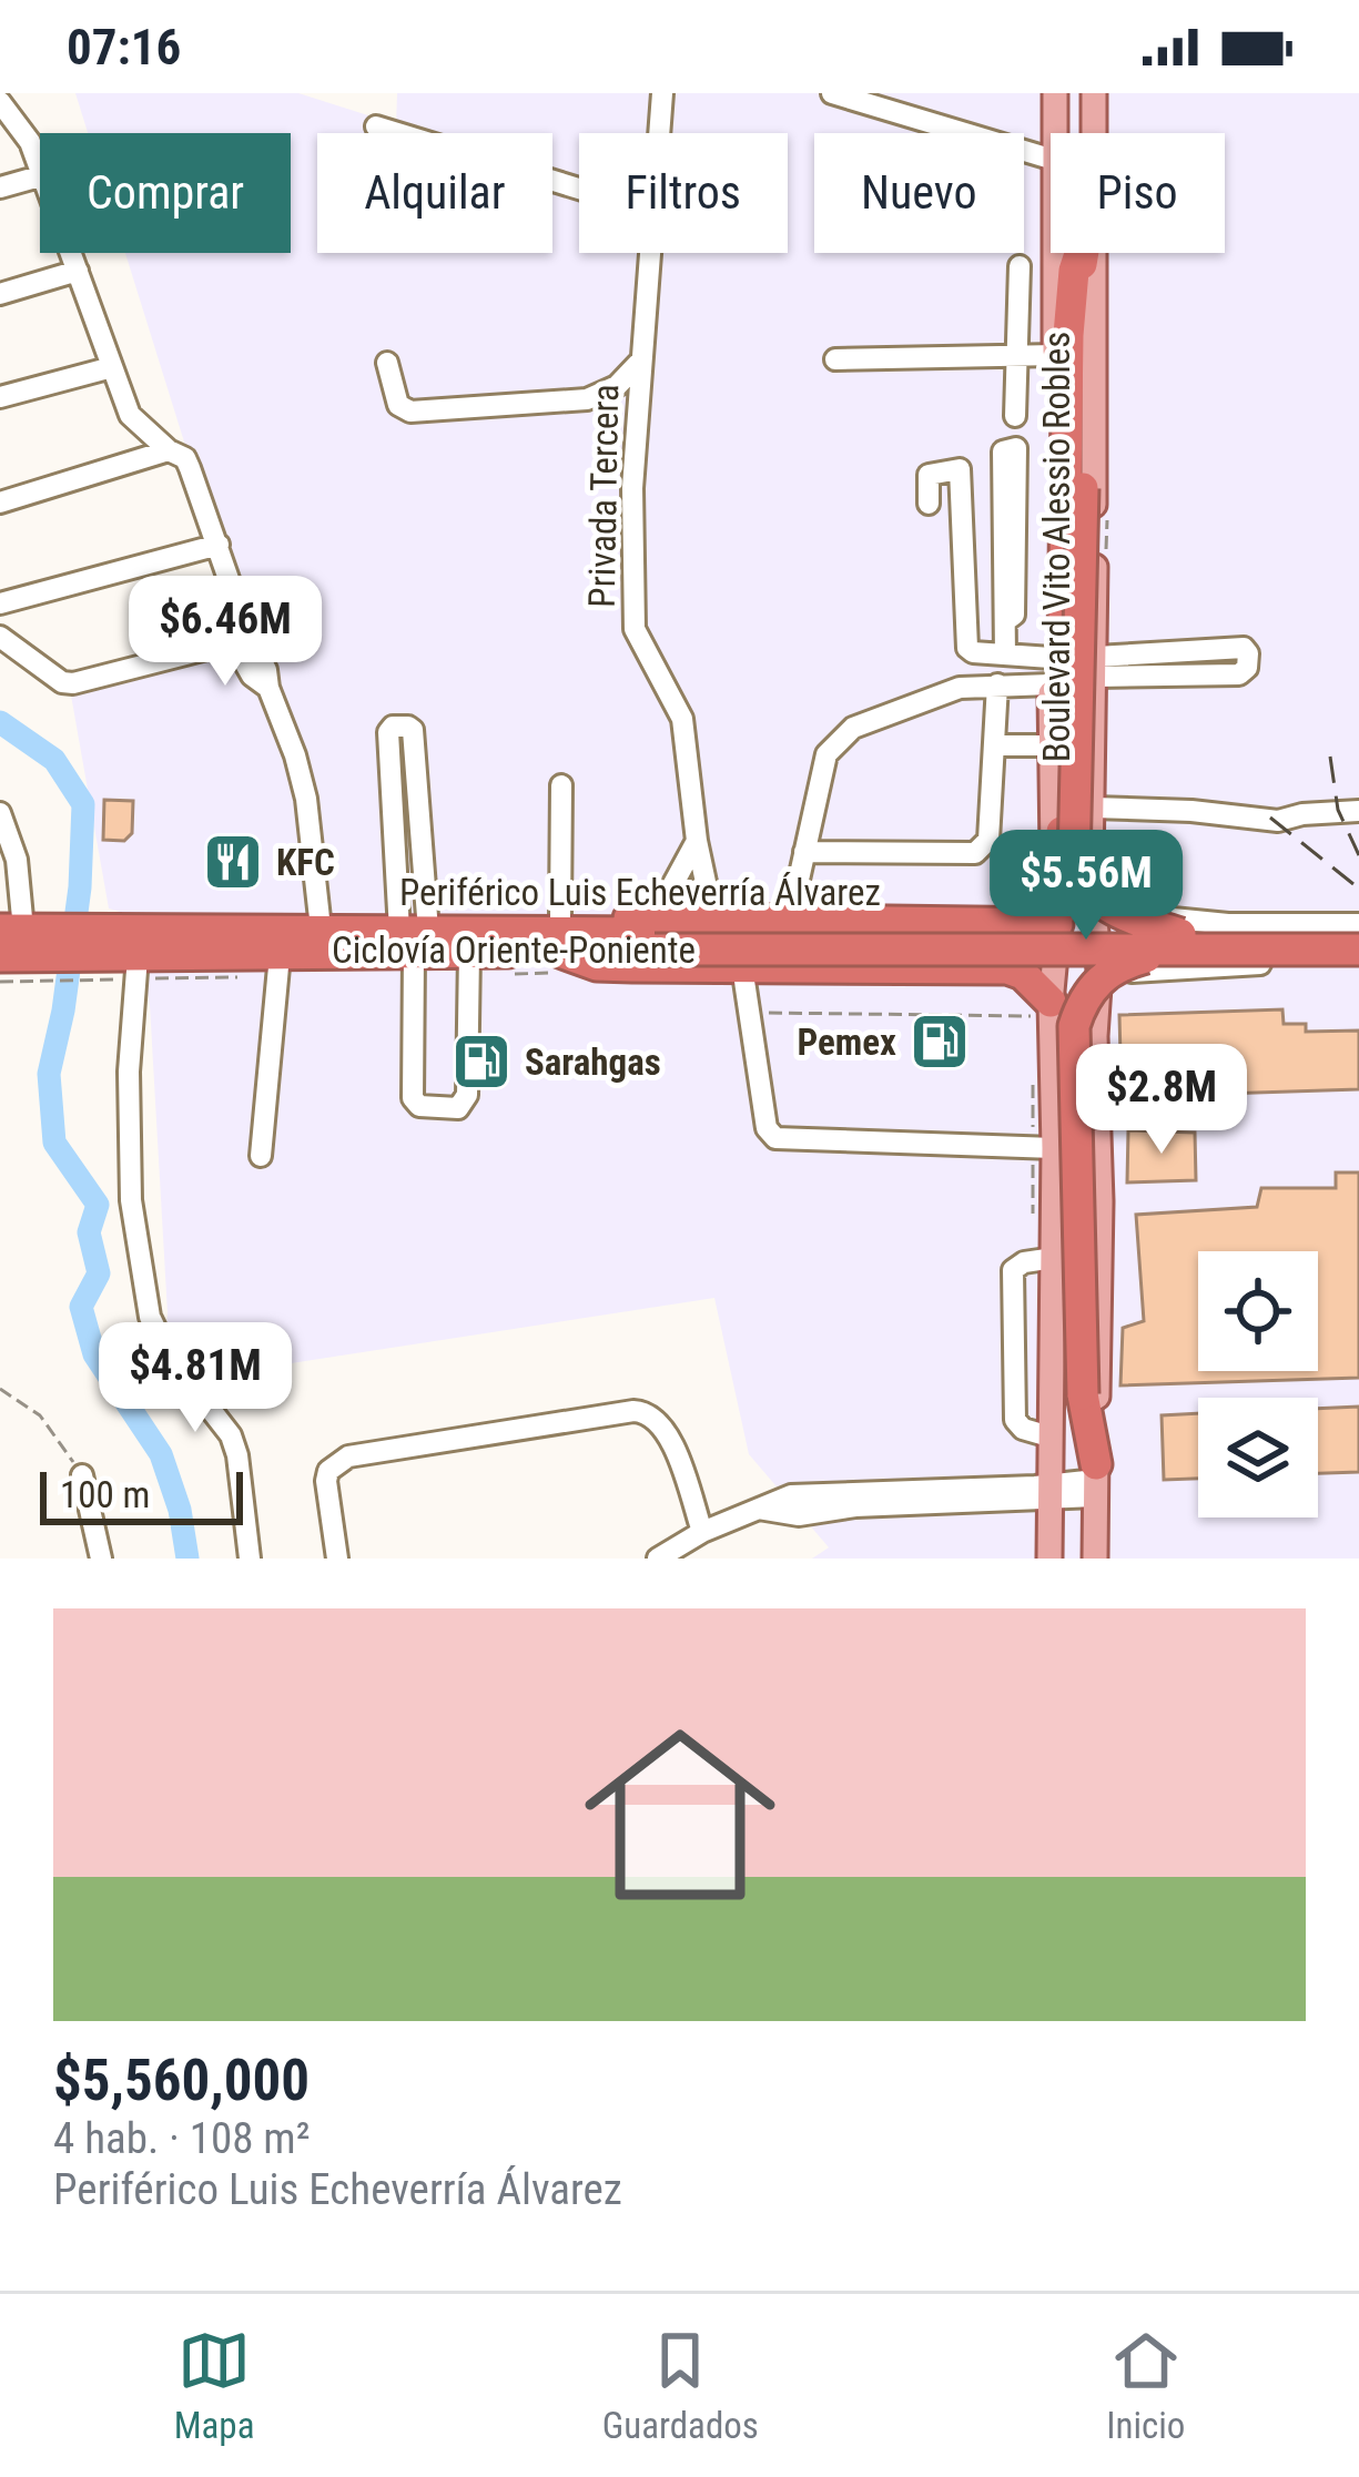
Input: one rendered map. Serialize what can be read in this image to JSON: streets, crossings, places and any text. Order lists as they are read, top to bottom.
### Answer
{
  "streets": {
    "highway": ["Periférico Luis Echeverría Álvarez"],
    "main road": ["Boulevard Vito Alessio Robles"],
    "street": ["Privada Tercera"],
    "path": ["Ciclovía Oriente-Poniente"]
  },
  "crossings": [
    ["Boulevard Vito Alessio Robles", "Ciclovía Oriente-Poniente"],
    ["Periférico Luis Echeverría Álvarez", "Ciclovía Oriente-Poniente"]
  ],
  "places": {
    "restaurant": ["KFC"],
    "fuel station": ["Pemex", "Sarahgas"]
  },
  "scale_bar": "100 m",
  "page": {
    "status": "07:16",
    "chip": [
      "Comprar",
      "Alquilar",
      "Filtros",
      "Nuevo",
      "Piso"
    ],
    "price": [
      "$6.46M",
      "$5.56M",
      "$2.8M",
      "$4.81M"
    ],
    "scale": "100 m",
    "list": [
      {
        "name": "$5,560,000",
        "note": "4 hab. · 108 m² · Periférico Luis Echeverría Álvarez"
      }
    ],
    "tabs": ["Mapa", "Guardados", "Inicio"]
  }
}
